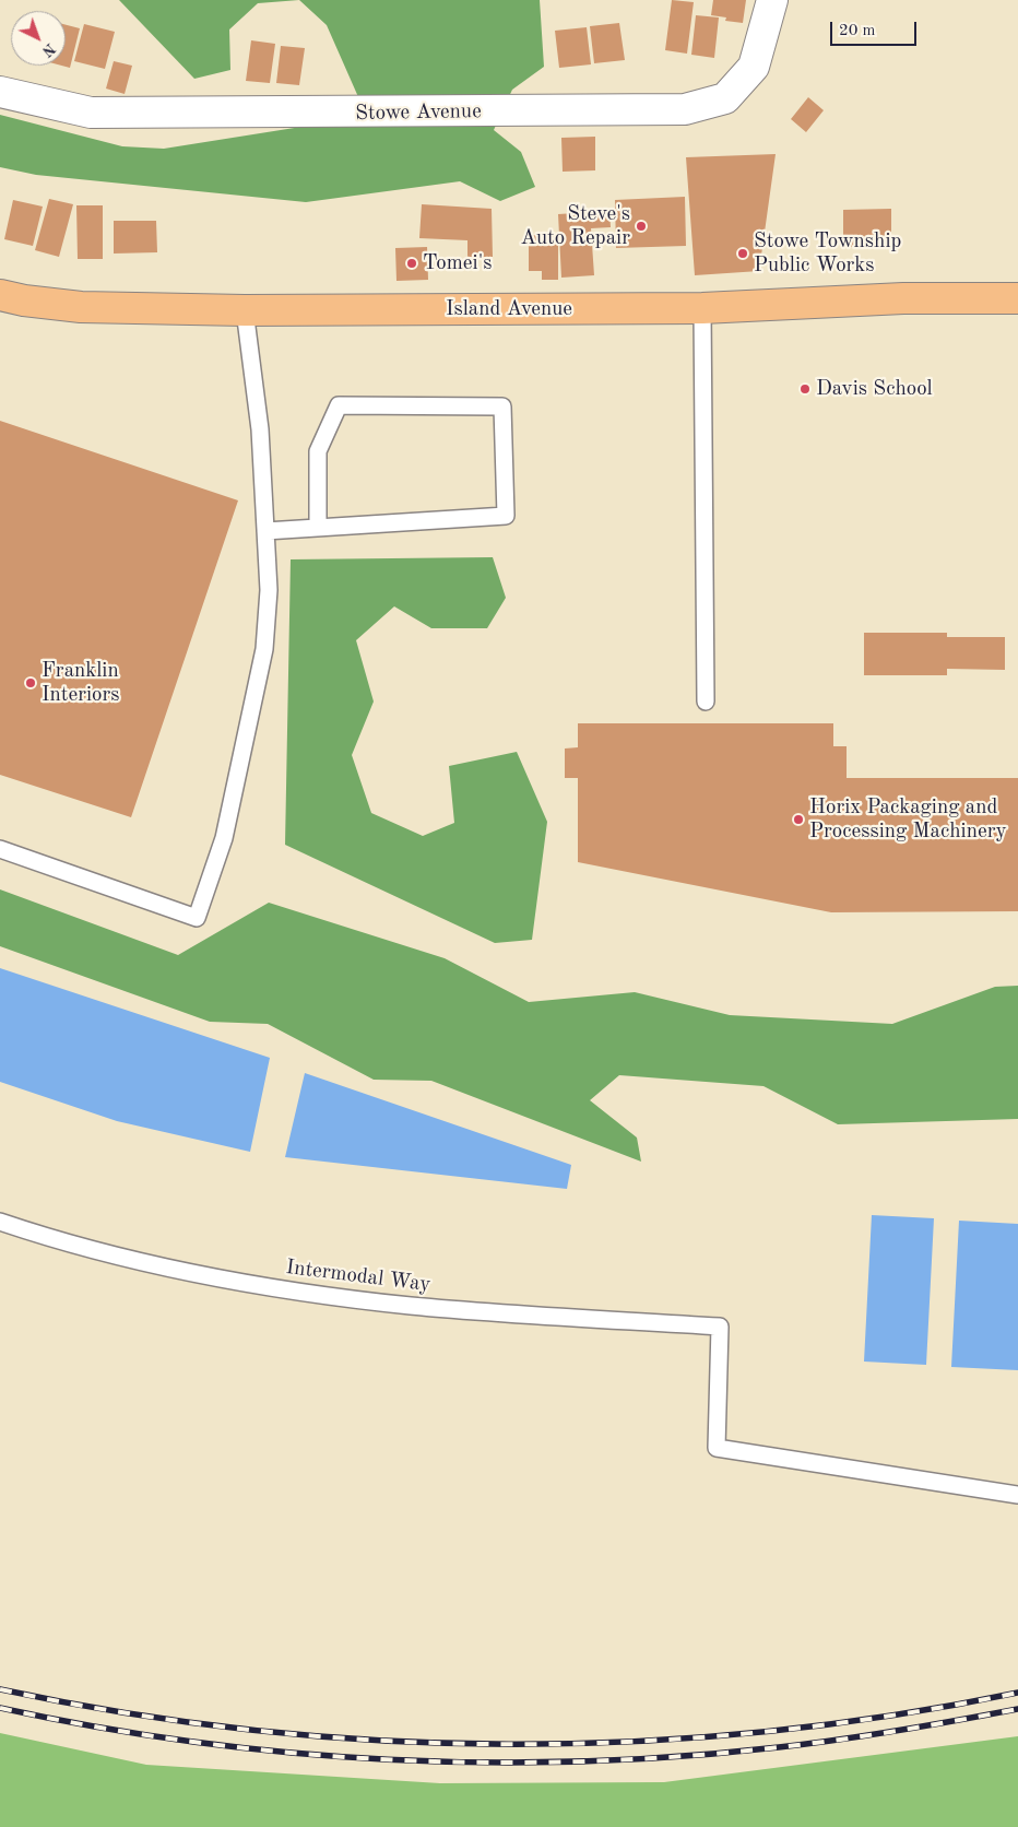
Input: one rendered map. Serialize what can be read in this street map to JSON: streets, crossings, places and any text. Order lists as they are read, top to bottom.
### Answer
{
  "streets": {
    "main road": ["Island Avenue"],
    "street": ["Stowe Avenue"],
    "lane": ["Intermodal Way"]
  },
  "places": [
    "Steve's Auto Repair",
    "Stowe Township Public Works",
    "Tomei's",
    "Davis School",
    "Franklin Interiors",
    "Horix Packaging and Processing Machinery"
  ],
  "scale_bar": "20 m",
  "north": "bottom right"
}
